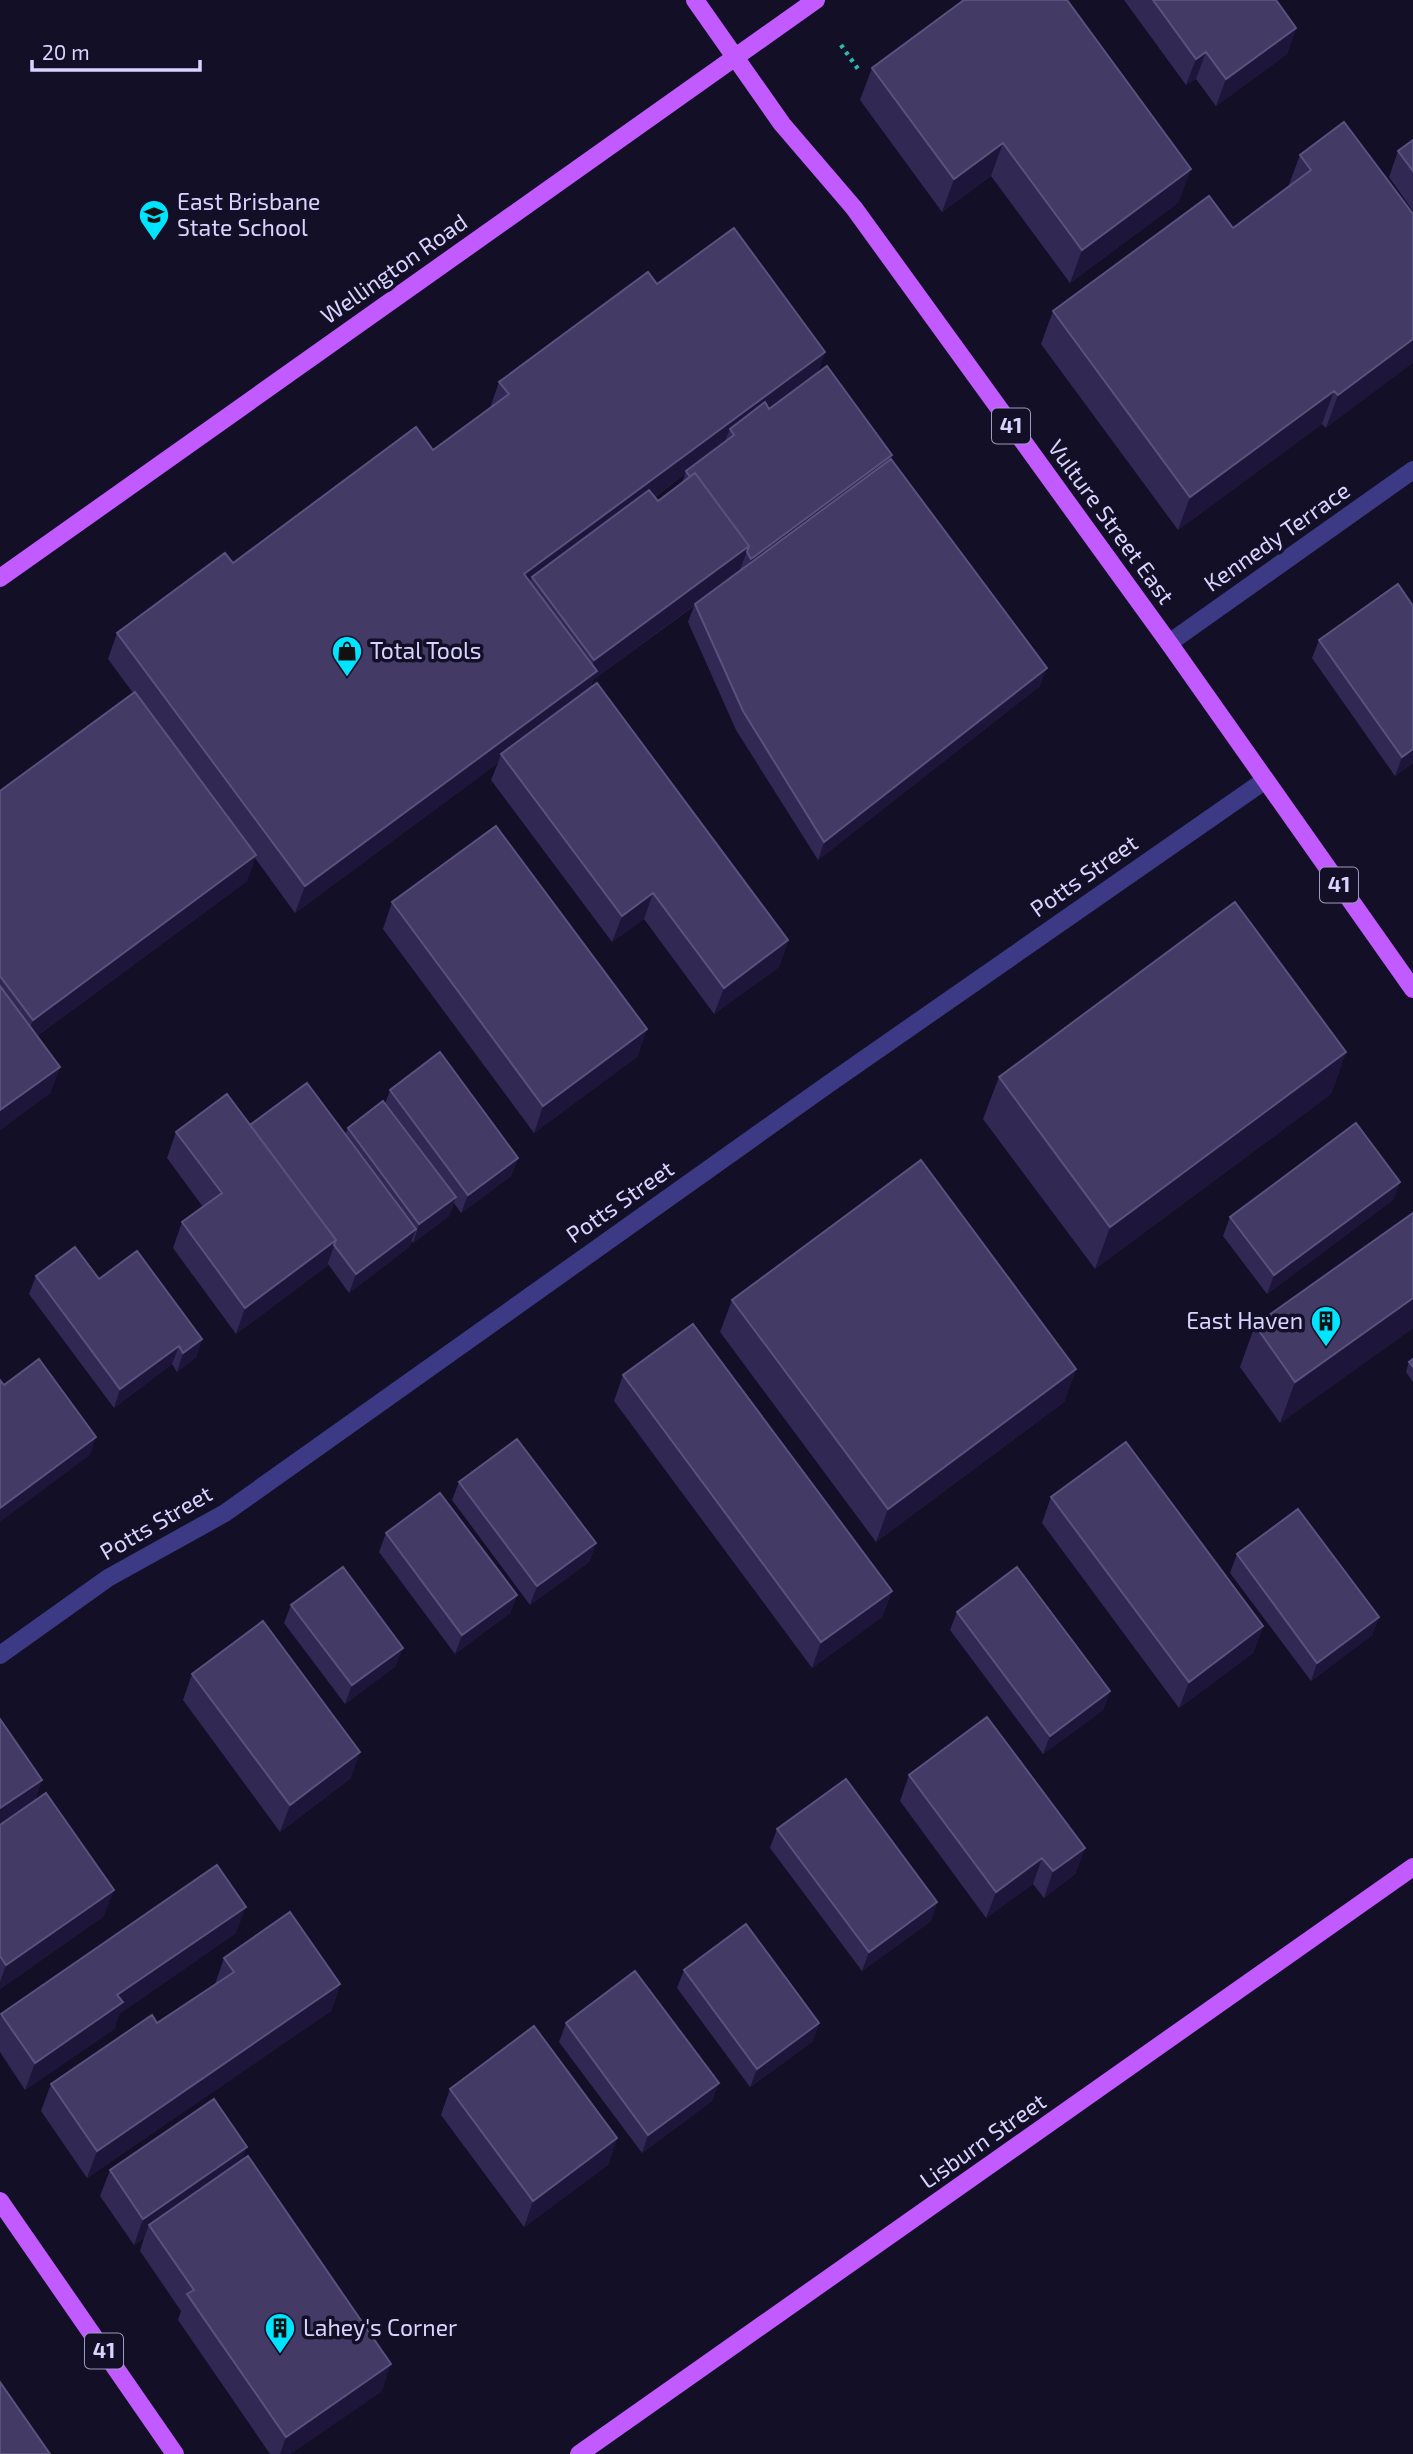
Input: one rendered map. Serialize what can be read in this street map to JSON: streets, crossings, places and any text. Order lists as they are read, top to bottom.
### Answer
{
  "streets": {
    "main road": [
      "Wellington Road",
      "41",
      "Vulture Street East",
      "Lisburn Street"
    ],
    "street": ["Kennedy Terrace", "Potts Street"]
  },
  "crossings": [
    ["Wellington Road", "41"],
    ["Wellington Road", "Vulture Street East"],
    ["41", "Vulture Street East"],
    ["Vulture Street East", "Kennedy Terrace"],
    ["Vulture Street East", "Potts Street"]
  ],
  "places": {
    "school or university": ["East Brisbane State School"],
    "shop": ["Total Tools"],
    "building": ["East Haven", "Lahey's Corner"]
  },
  "scale_bar": "20 m"
}
